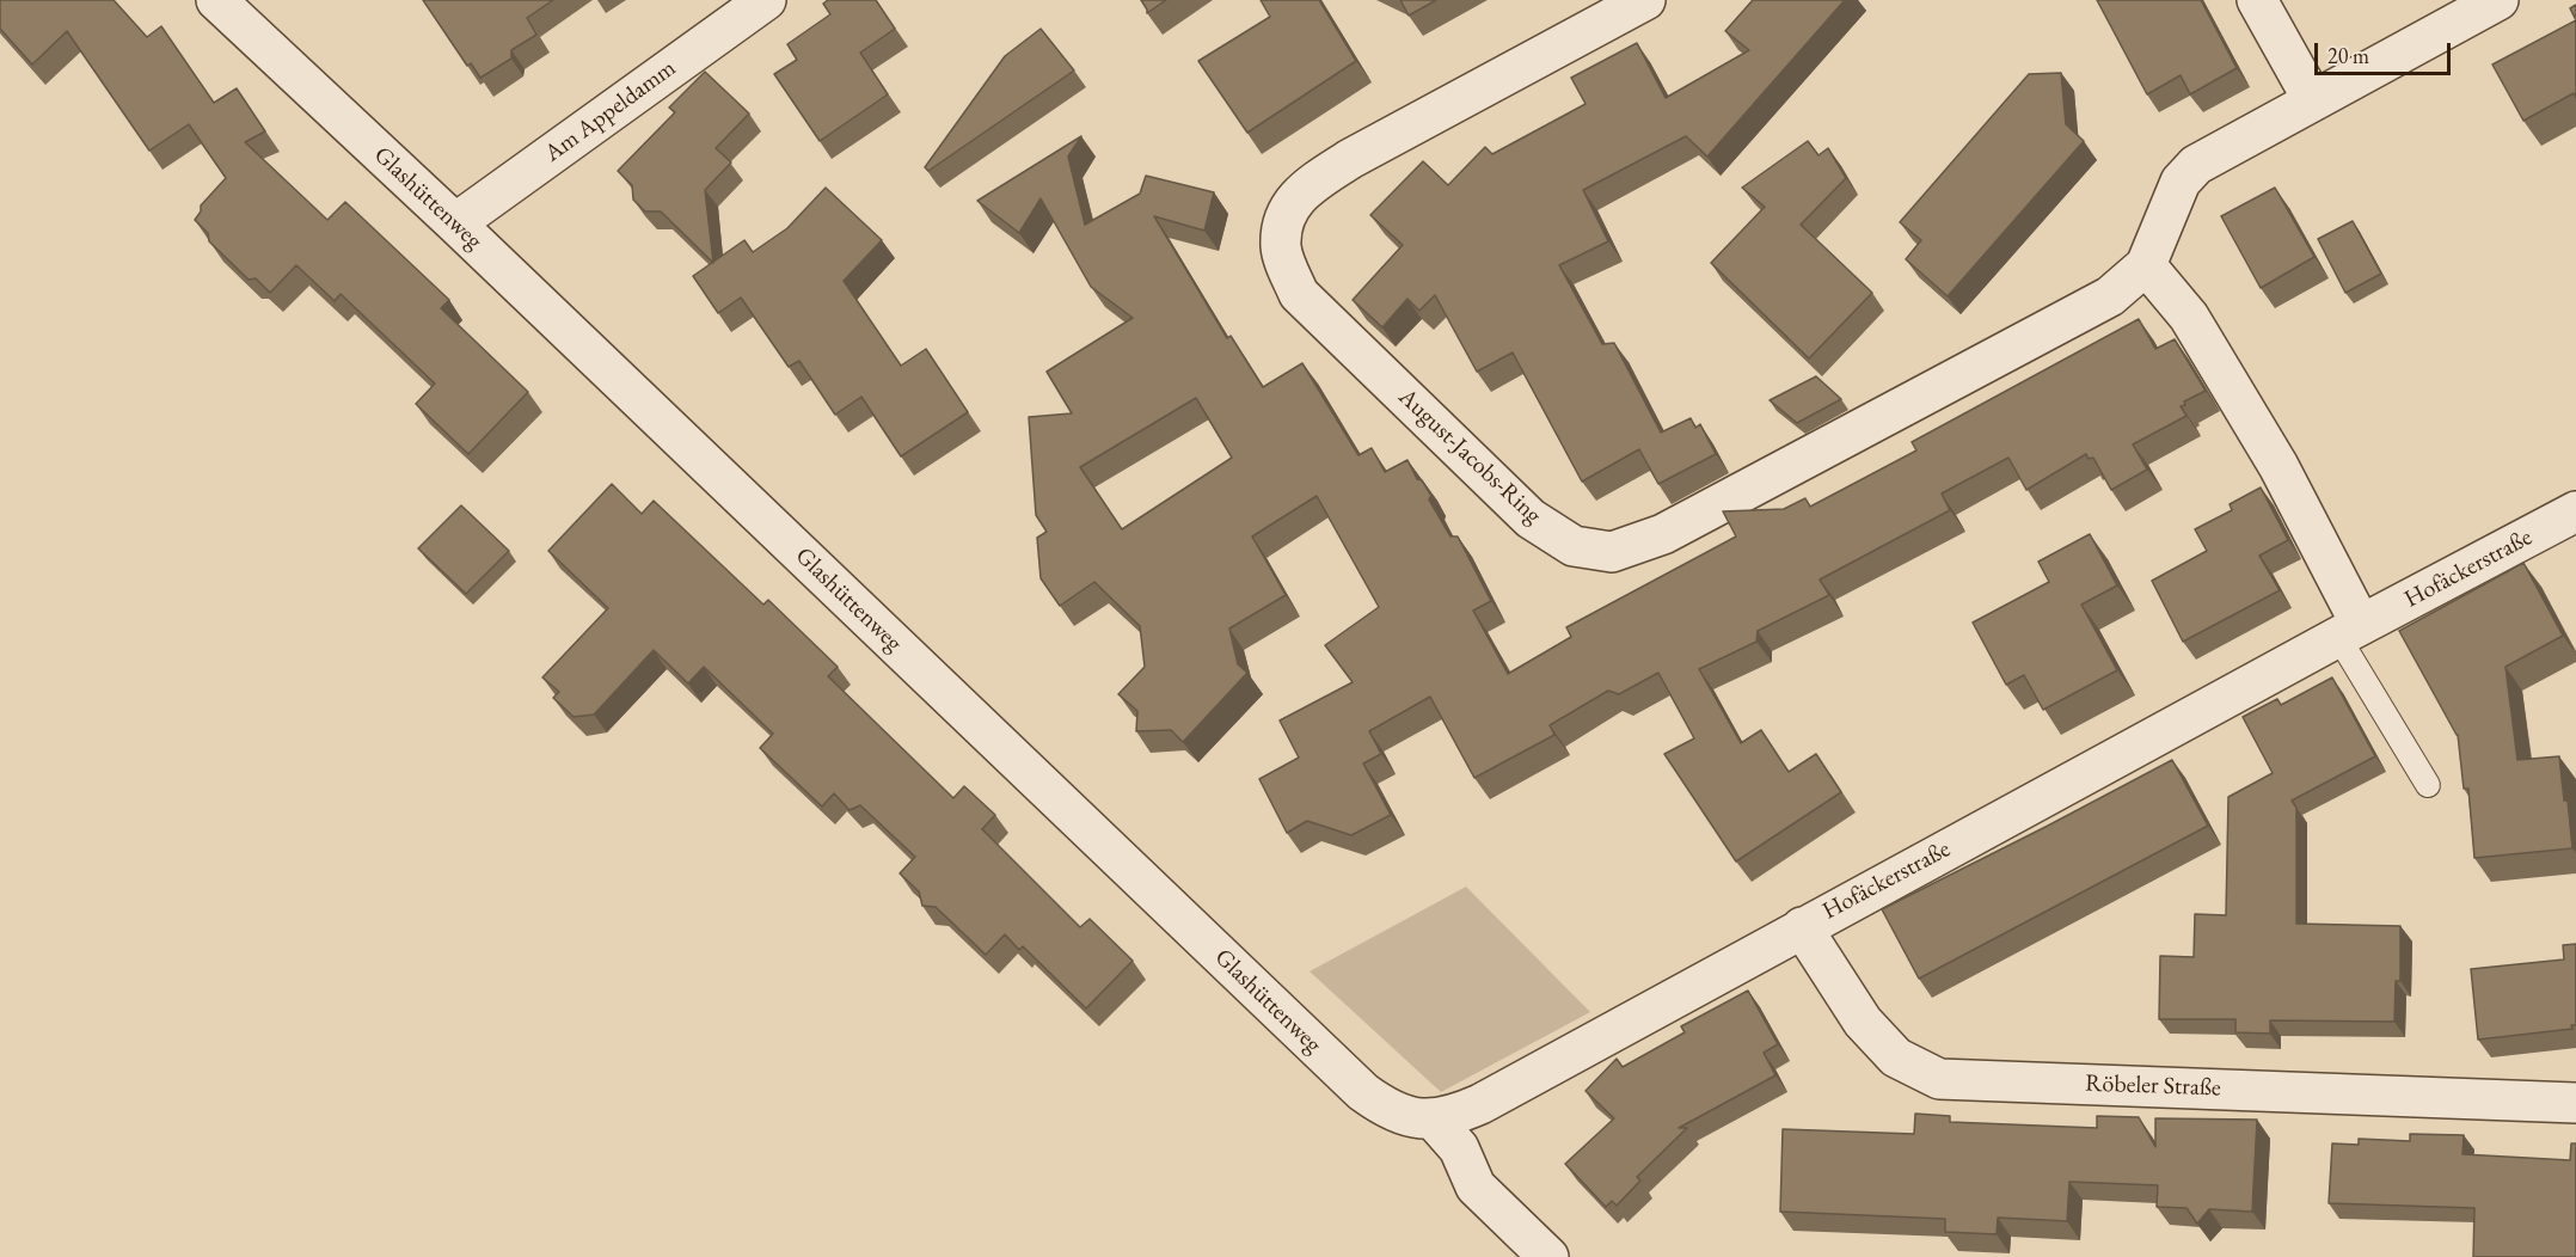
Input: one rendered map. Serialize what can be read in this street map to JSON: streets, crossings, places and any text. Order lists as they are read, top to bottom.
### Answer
{
  "streets": {
    "street": [
      "Am Appeldamm",
      "Glashüttenweg",
      "August-Jacobs-Ring",
      "Hofäckerstraße",
      "Röbeler Straße"
    ]
  },
  "crossings": [
    ["Am Appeldamm", "Glashüttenweg"],
    ["Glashüttenweg", "Hofäckerstraße"],
    ["Hofäckerstraße", "Röbeler Straße"]
  ],
  "scale_bar": "20 m"
}
